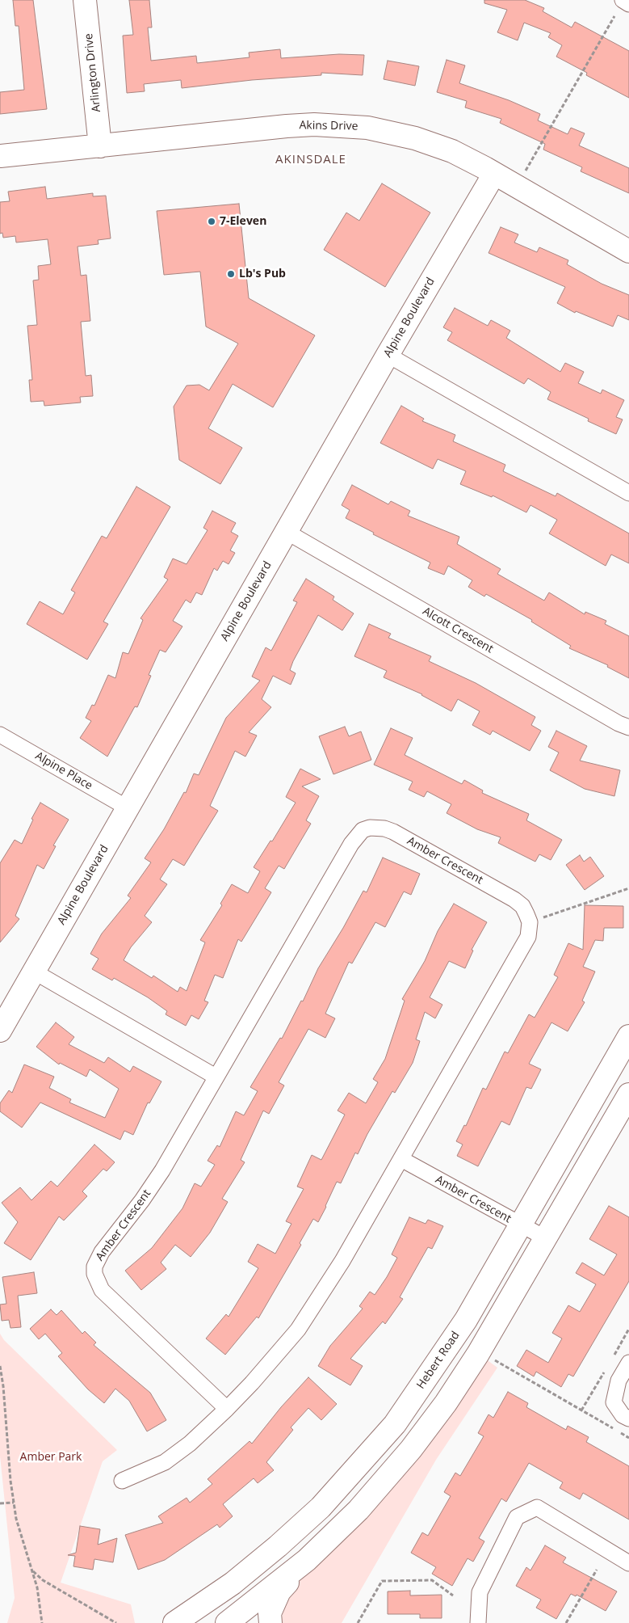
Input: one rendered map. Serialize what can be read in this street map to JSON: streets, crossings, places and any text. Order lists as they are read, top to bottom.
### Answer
{
  "streets": {
    "street": [
      "Arlington Drive",
      "Akins Drive",
      "Alpine Boulevard",
      "Alcott Crescent",
      "Alpine Place",
      "Amber Crescent",
      "Hebert Road"
    ]
  },
  "crossings": [
    ["Arlington Drive", "Akins Drive"],
    ["Akins Drive", "Alpine Boulevard"],
    ["Alpine Boulevard", "Alcott Crescent"],
    ["Alpine Boulevard", "Alpine Place"],
    ["Amber Crescent", "Hebert Road"]
  ],
  "districts": ["AKINSDALE"],
  "parks": ["Amber Park"],
  "places": ["7-Eleven", "Lb's Pub"]
}
